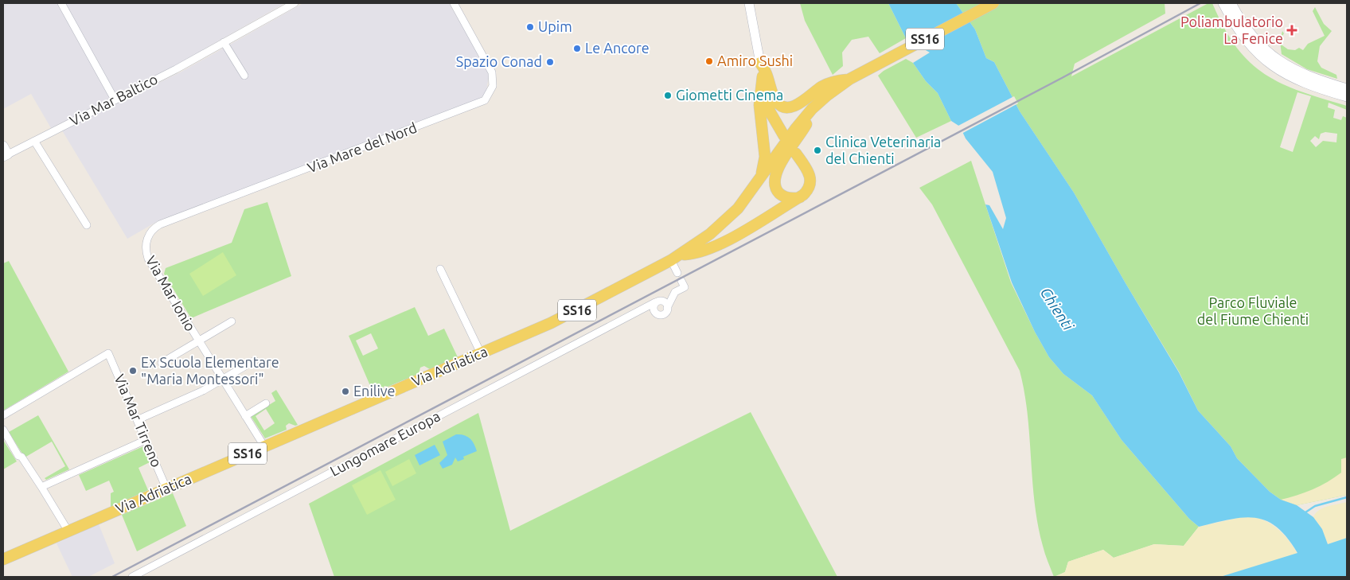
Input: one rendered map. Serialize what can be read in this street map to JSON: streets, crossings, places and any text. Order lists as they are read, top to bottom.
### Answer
{
  "streets": {
    "main road": ["SS16", "Via Adriatica"],
    "street": [
      "Via Mar Baltico",
      "Via Mare del Nord",
      "Via Mar Ionio",
      "Via Mar Tirreno",
      "Lungomare Europa"
    ]
  },
  "crossings": [
    ["SS16", "Via Adriatica"],
    ["Via Mare del Nord", "Via Mar Ionio"],
    ["Via Mar Ionio", "Via Adriatica"],
    ["Via Adriatica", "Via Mar Tirreno"]
  ],
  "water": ["Chienti"],
  "parks": ["Parco Fluviale del Fiume Chienti"],
  "places": {
    "other": [
      "Upim",
      "Le Ancore",
      "Amiro Sushi",
      "Spazio Conad",
      "Giometti Cinema",
      "Clinica Veterinaria del Chienti",
      "Ex Scuola Elementare \"Maria Montessori\"",
      "Enilive"
    ],
    "health": ["Poliambulatorio La Fenice"]
  }
}
